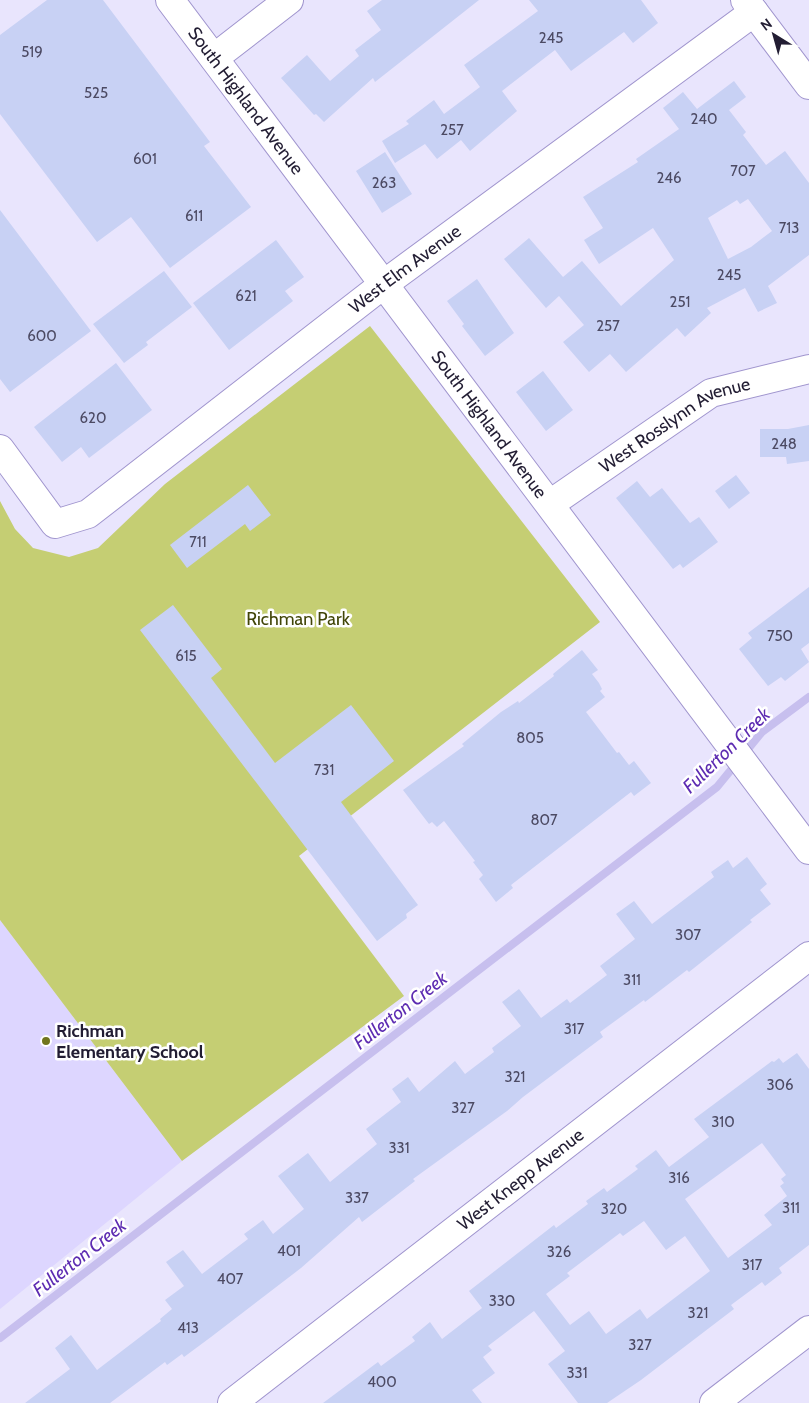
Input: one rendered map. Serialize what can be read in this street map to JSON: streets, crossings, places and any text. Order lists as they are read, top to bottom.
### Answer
{
  "streets": {
    "street": [
      "South Highland Avenue",
      "West Elm Avenue",
      "West Rosslynn Avenue",
      "West Knepp Avenue"
    ]
  },
  "crossings": [
    ["South Highland Avenue", "West Elm Avenue"],
    ["South Highland Avenue", "West Rosslynn Avenue"]
  ],
  "water": ["Fullerton Creek"],
  "parks": ["Richman Park"],
  "places": ["Richman Elementary School"],
  "house_numbers": [
    "245",
    "519",
    "525",
    "240",
    "257",
    "601",
    "707",
    "246",
    "263",
    "611",
    "713",
    "245",
    "621",
    "251",
    "257",
    "600",
    "620",
    "248",
    "711",
    "750",
    "615",
    "805",
    "731",
    "807",
    "307",
    "311",
    "317",
    "321",
    "306",
    "327",
    "310",
    "331",
    "316",
    "337",
    "311",
    "320",
    "401",
    "326",
    "317",
    "407",
    "330",
    "321",
    "413",
    "327",
    "331",
    "400"
  ],
  "north": "top left"
}
